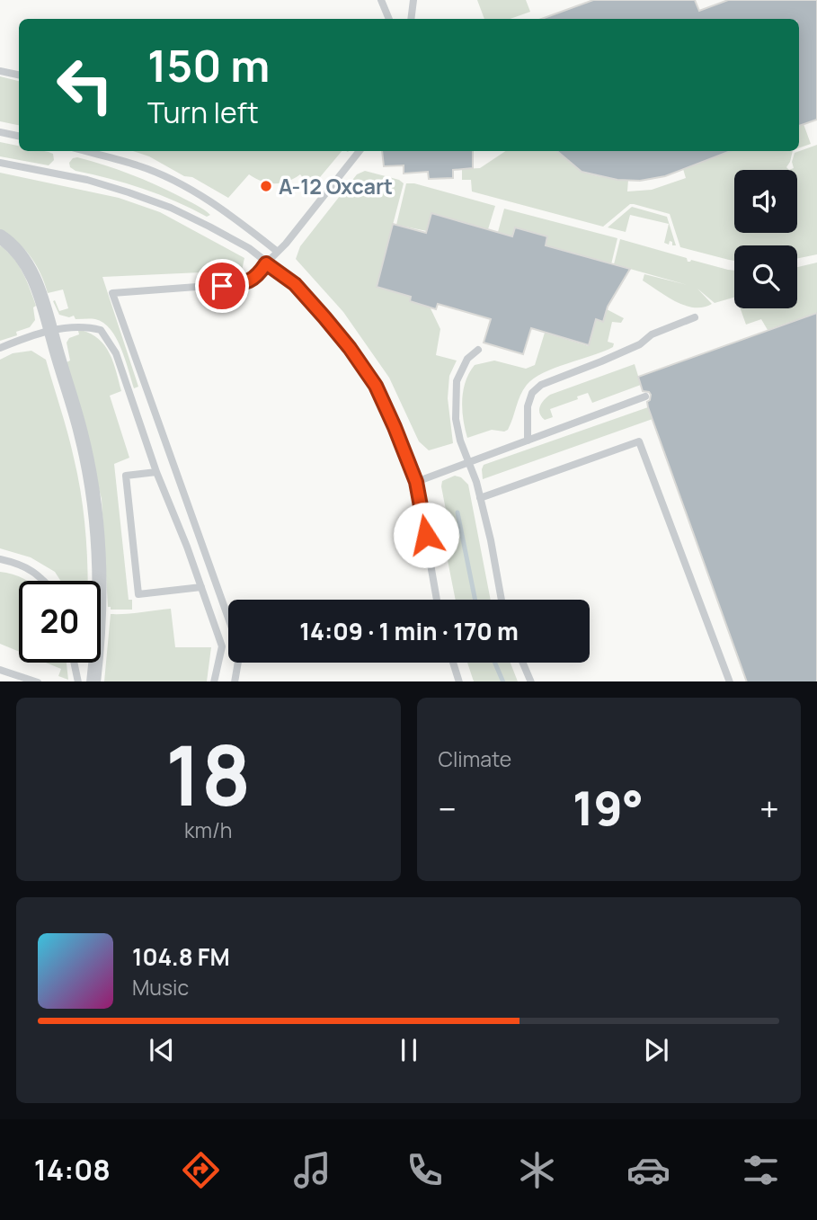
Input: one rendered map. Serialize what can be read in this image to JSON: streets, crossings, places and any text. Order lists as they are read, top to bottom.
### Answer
{
  "places": ["A-12 Oxcart"],
  "page": {
    "turn": ["150 m", "Turn left"],
    "limit": "20",
    "trip": "14:09 · 1 min · 170 m",
    "tile": [
      ["18", "km/h"],
      "Climate"
    ],
    "heat": ["−", "19°", "+"],
    "song": ["104.8 FM", "Music"],
    "tabs": "14:08"
  }
}
